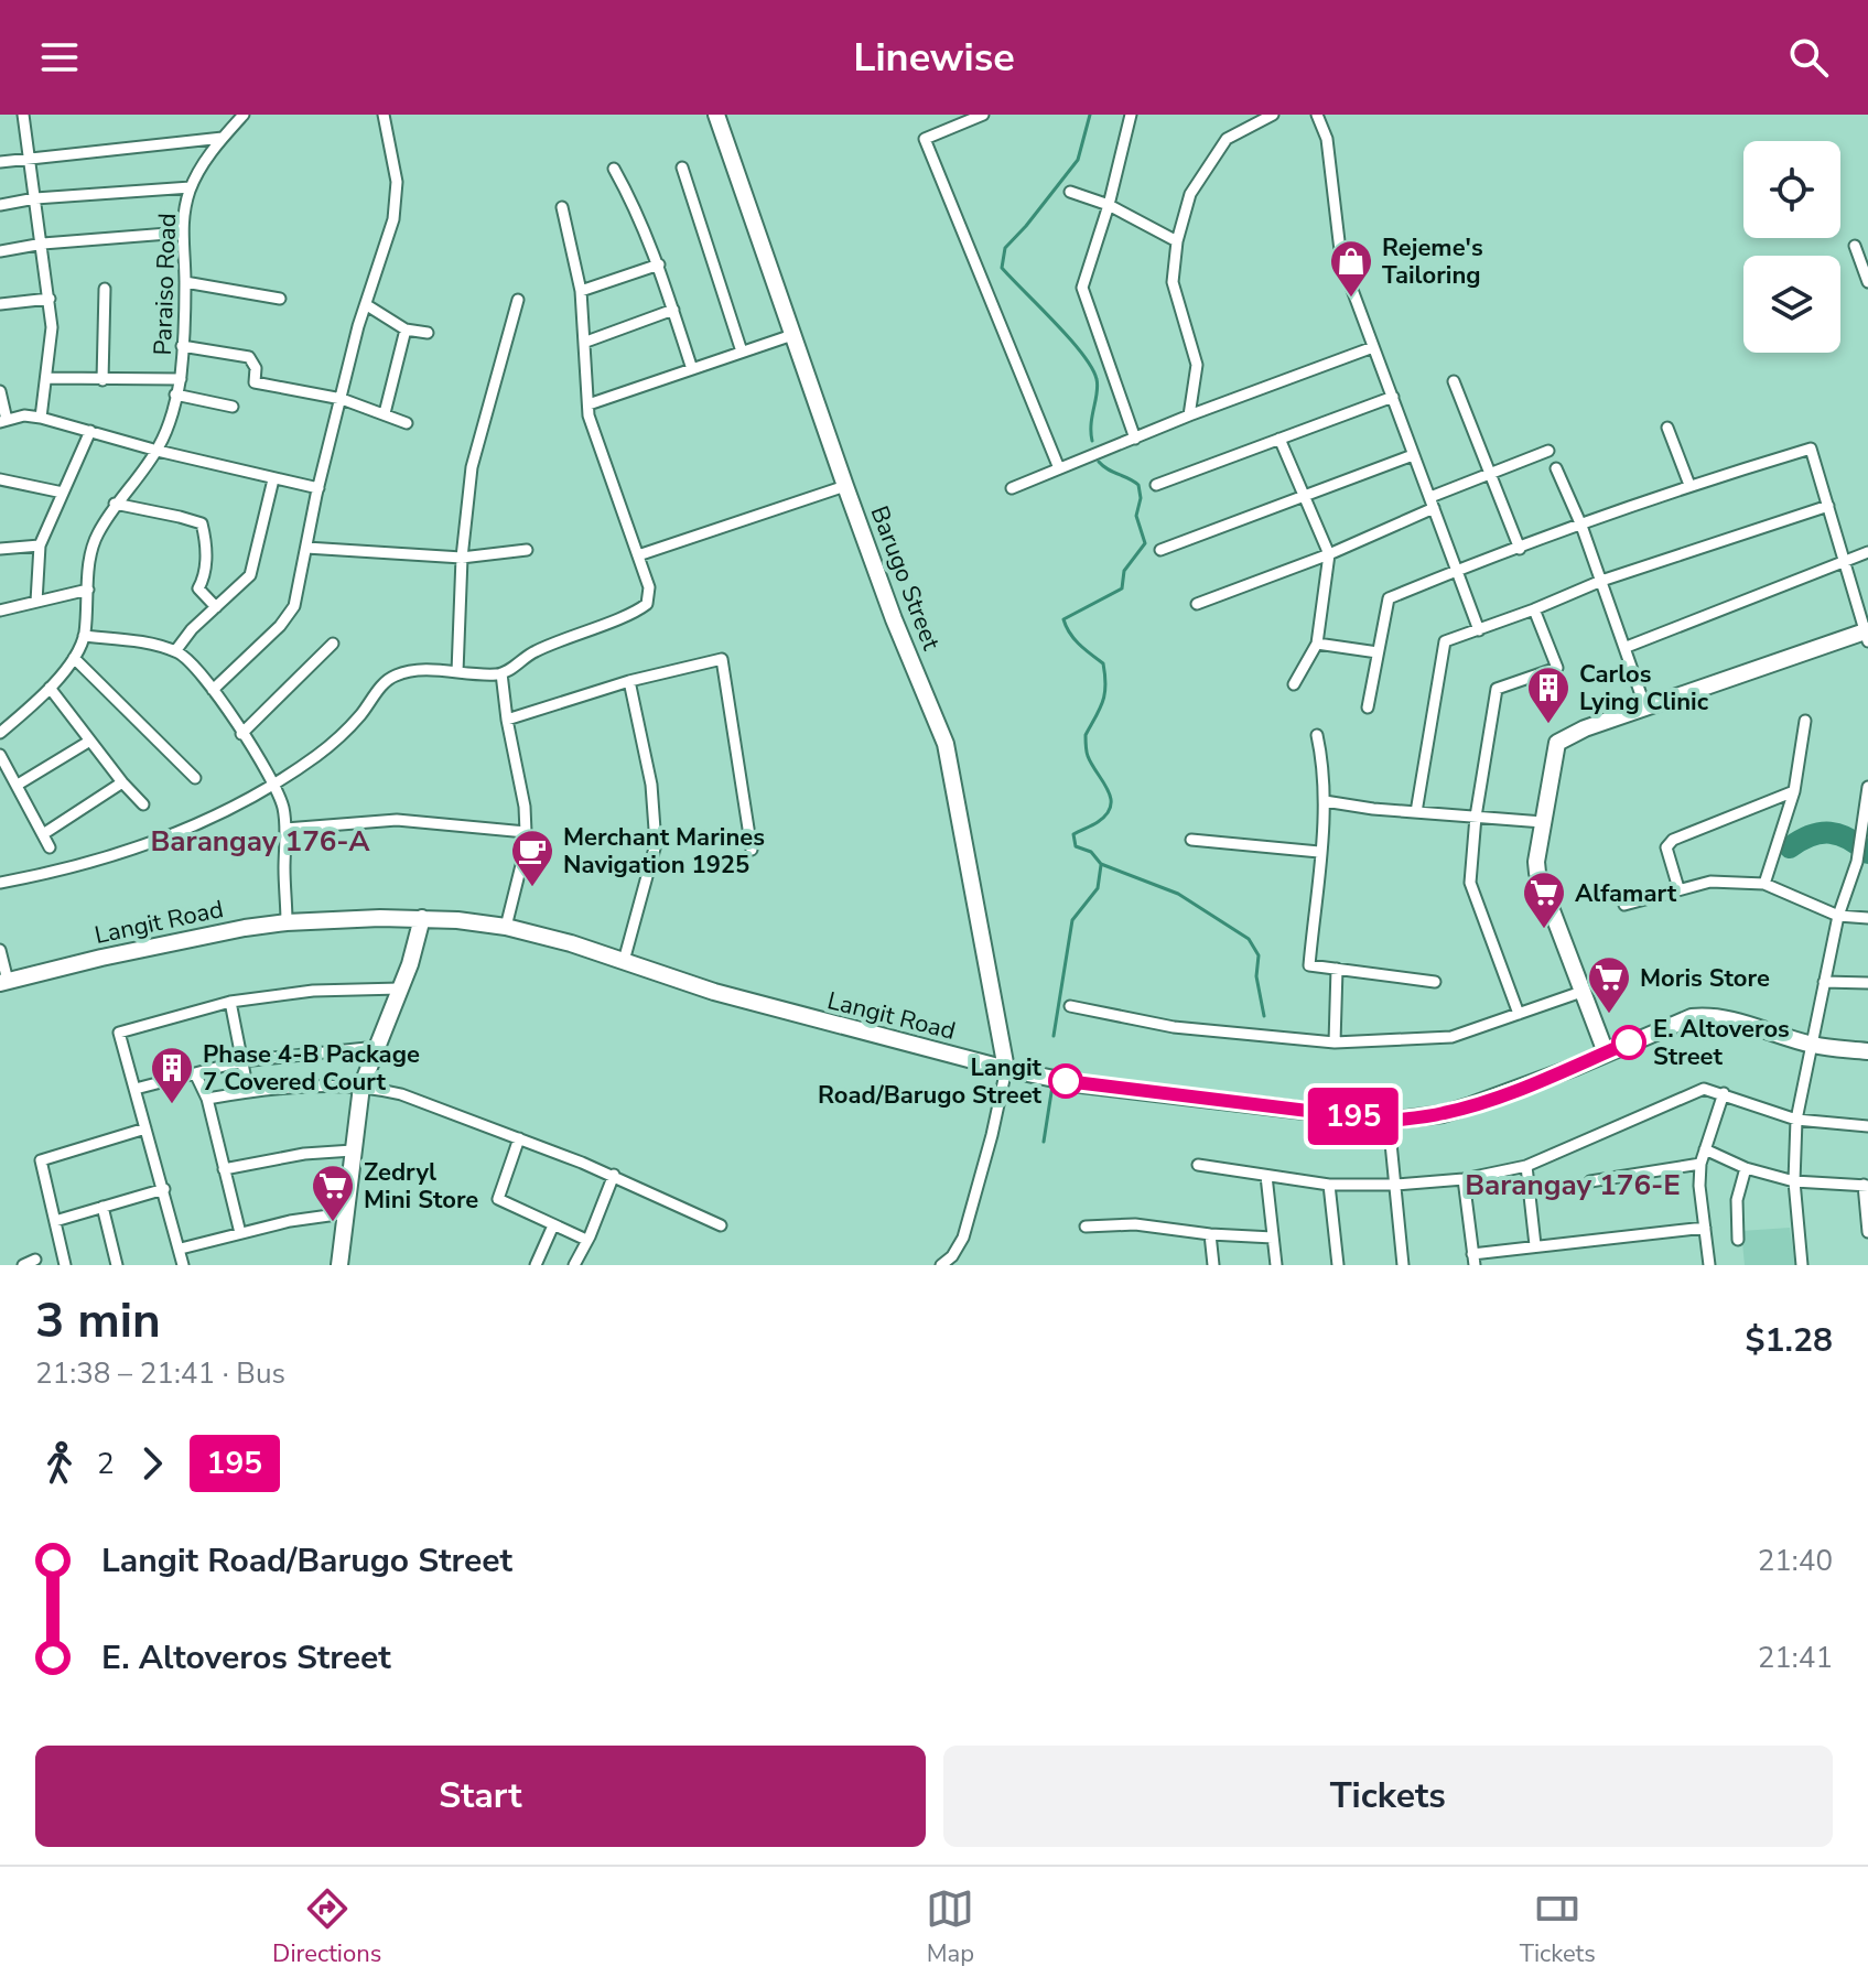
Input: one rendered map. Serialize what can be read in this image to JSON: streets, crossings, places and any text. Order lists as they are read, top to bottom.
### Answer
{
  "streets": {
    "main road": ["Barugo Street", "Langit Road"],
    "street": ["Paraiso Road"]
  },
  "crossings": [
    ["Barugo Street", "Langit Road"]
  ],
  "districts": ["Barangay 176-A", "Barangay 176-E"],
  "places": {
    "shop": ["Rejeme's Tailoring"],
    "building": ["Carlos Lying Clinic", "Phase 4-B Package 7 Covered Court"],
    "cafe": ["Merchant Marines Navigation 1925"],
    "supermarket": ["Alfamart", "Moris Store", "Zedryl Mini Store"],
    "other": ["E. Altoveros Street", "Langit Road/Barugo Street"]
  },
  "lines": ["bus line 195"],
  "page": {
    "header": "Linewise",
    "on_map": "195",
    "heading": ["3 min", "21:38 – 21:41 · Bus", "$1.28"],
    "legs": ["2", "195"],
    "list": [
      {
        "name": "Langit Road/Barugo Street",
        "value": "21:40"
      },
      {
        "name": "E. Altoveros Street",
        "value": "21:41"
      }
    ],
    "buttons": ["Start", "Tickets"],
    "tabs": ["Directions", "Map", "Tickets"]
  }
}
